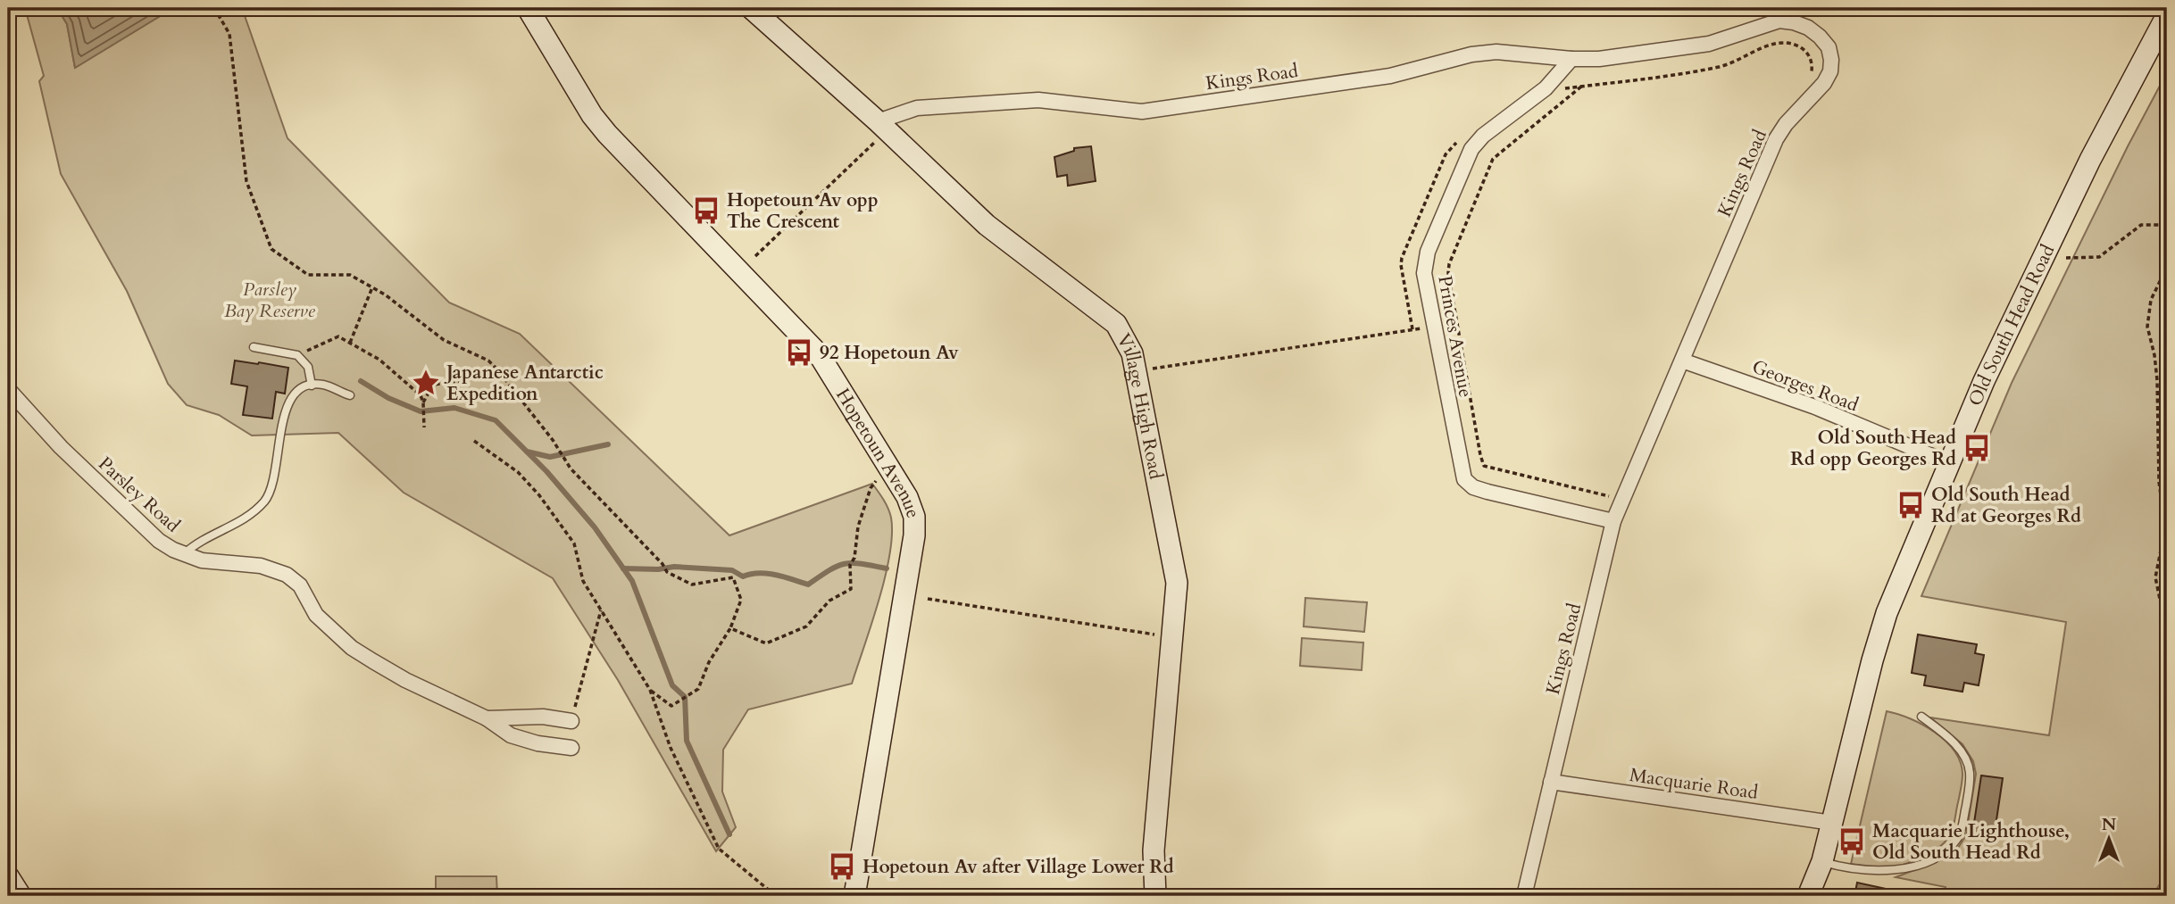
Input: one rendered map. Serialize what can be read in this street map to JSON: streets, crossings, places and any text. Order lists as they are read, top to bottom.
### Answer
{
  "streets": {
    "street": [
      "Kings Road",
      "Old South Head Road",
      "Princes Avenue",
      "Georges Road",
      "Village High Road",
      "Hopetoun Avenue",
      "Parsley Road",
      "Macquarie Road"
    ]
  },
  "crossings": [
    ["Kings Road", "Princes Avenue"],
    ["Kings Road", "Georges Road"],
    ["Kings Road", "Village High Road"],
    ["Kings Road", "Macquarie Road"],
    ["Old South Head Road", "Georges Road"],
    ["Old South Head Road", "Macquarie Road"]
  ],
  "parks": ["Parsley Bay Reserve"],
  "places": {
    "bus stop": [
      "Hopetoun Av opp The Crescent",
      "92 Hopetoun Av",
      "Old South Head Rd opp Georges Rd",
      "Old South Head Rd at Georges Rd",
      "Macquarie Lighthouse, Old South Head Rd",
      "Hopetoun Av after Village Lower Rd"
    ],
    "place": ["Japanese Antarctic Expedition"]
  },
  "north": "top"
}
